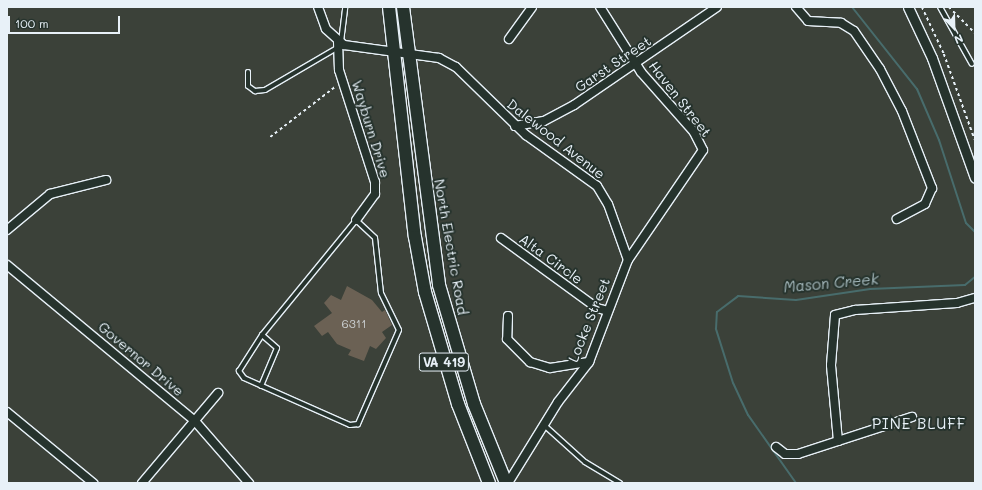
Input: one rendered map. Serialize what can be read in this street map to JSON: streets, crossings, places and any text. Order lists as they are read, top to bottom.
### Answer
{
  "streets": {
    "main road": ["North Electric Road", "VA 419"],
    "street": [
      "Garst Street",
      "Haven Street",
      "Wayburn Drive",
      "Dalewood Avenue",
      "Alta Circle",
      "Locke Street",
      "Governor Drive"
    ]
  },
  "crossings": [
    ["Garst Street", "Haven Street"],
    ["Garst Street", "Dalewood Avenue"],
    ["Haven Street", "Locke Street"],
    ["Wayburn Drive", "Dalewood Avenue"],
    ["Dalewood Avenue", "North Electric Road"],
    ["Dalewood Avenue", "Locke Street"],
    ["Dalewood Avenue", "VA 419"],
    ["North Electric Road", "Locke Street"],
    ["Alta Circle", "Locke Street"]
  ],
  "districts": ["PINE BLUFF"],
  "water": ["Mason Creek"],
  "house_numbers": ["6311"],
  "scale_bar": "100 m",
  "north": "bottom right"
}
